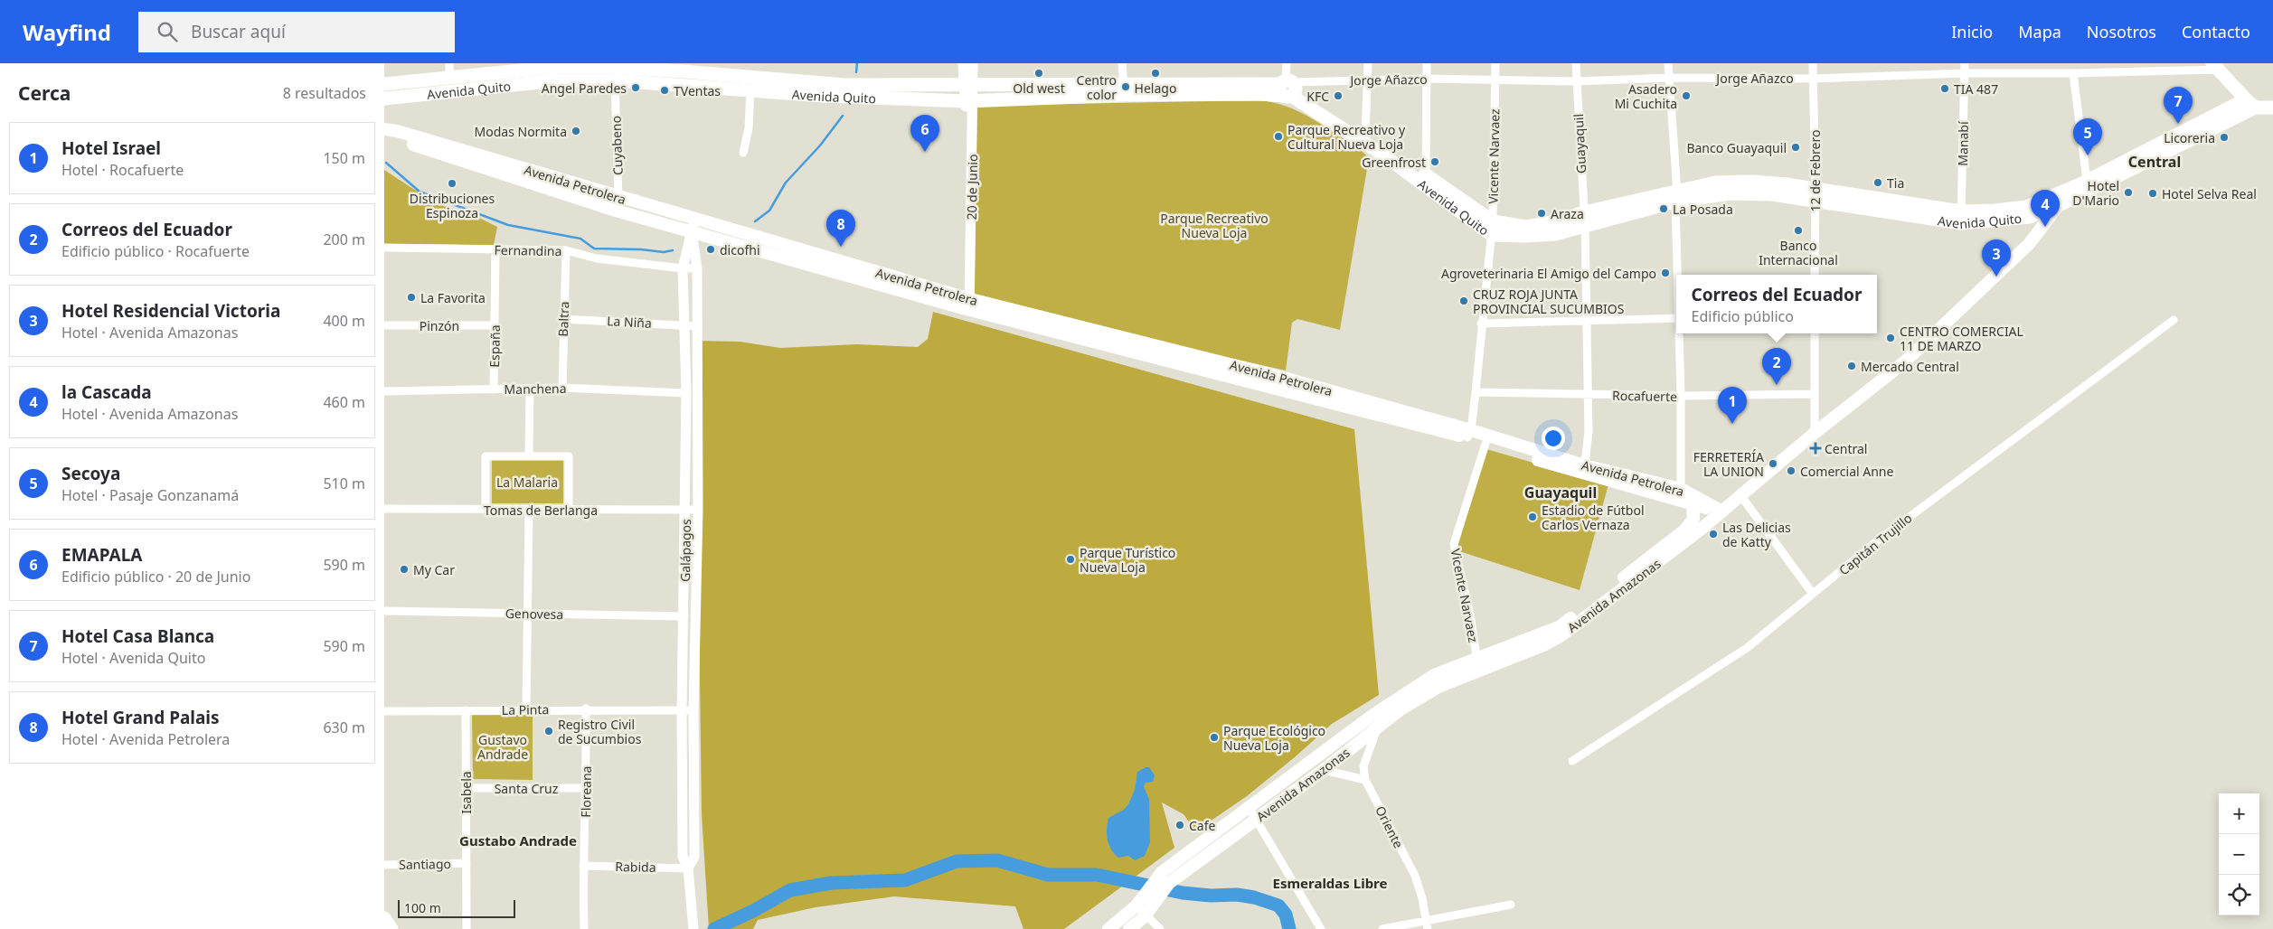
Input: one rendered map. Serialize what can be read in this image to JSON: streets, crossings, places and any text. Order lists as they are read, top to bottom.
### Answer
{
  "streets": {
    "main road": ["Avenida Quito", "Avenida Petrolera", "Avenida Amazonas"],
    "street": [
      "Jorge Añazco",
      "Guayaquil",
      "Manabí",
      "Cuyabeno",
      "Vicente Narvaez",
      "12 de Febrero",
      "20 de Junio",
      "Fernandina",
      "Baltra",
      "La Niña",
      "Pinzón",
      "España",
      "Manchena",
      "Rocafuerte",
      "Tomas de Berlanga",
      "Capitán Trujillo",
      "Galápagos",
      "Genovesa",
      "La Pinta",
      "Santa Cruz",
      "Floreana",
      "Isabela",
      "Oriente",
      "Santiago",
      "Rabida"
    ]
  },
  "crossings": [
    ["Jorge Añazco", "Avenida Quito"],
    ["Jorge Añazco", "Guayaquil"],
    ["Jorge Añazco", "Manabí"],
    ["Jorge Añazco", "Vicente Narvaez"],
    ["Jorge Añazco", "12 de Febrero"],
    ["Avenida Quito", "Guayaquil"],
    ["Avenida Quito", "Manabí"],
    ["Avenida Quito", "Cuyabeno"],
    ["Avenida Quito", "Vicente Narvaez"],
    ["Avenida Quito", "12 de Febrero"],
    ["Avenida Quito", "20 de Junio"],
    ["Avenida Quito", "Avenida Amazonas"],
    ["Guayaquil", "Avenida Petrolera"],
    ["Guayaquil", "Rocafuerte"],
    ["Cuyabeno", "Avenida Petrolera"],
    ["Vicente Narvaez", "Avenida Petrolera"],
    ["Vicente Narvaez", "Rocafuerte"],
    ["Vicente Narvaez", "Avenida Amazonas"],
    ["Avenida Petrolera", "20 de Junio"],
    ["Avenida Petrolera", "Galápagos"],
    ["Avenida Petrolera", "Avenida Amazonas"],
    ["Fernandina", "Baltra"],
    ["Fernandina", "España"],
    ["Fernandina", "Galápagos"],
    ["Baltra", "La Niña"],
    ["Baltra", "Manchena"],
    ["La Niña", "Galápagos"],
    ["Pinzón", "España"],
    ["España", "Manchena"],
    ["Manchena", "Galápagos"],
    ["Tomas de Berlanga", "Galápagos"],
    ["Galápagos", "Genovesa"],
    ["Galápagos", "La Pinta"],
    ["Galápagos", "Rabida"],
    ["La Pinta", "Floreana"],
    ["La Pinta", "Isabela"],
    ["Santa Cruz", "Floreana"],
    ["Santa Cruz", "Isabela"],
    ["Floreana", "Rabida"],
    ["Isabela", "Santiago"]
  ],
  "districts": [
    "Central",
    "Guayaquil",
    "Gustabo Andrade",
    "Esmeraldas Libre"
  ],
  "parks": ["Parque Recreativo Nueva Loja", "La Malaria", "Gustavo Andrade"],
  "places": {
    "other": [
      "Old west",
      "Helago",
      "Centro color",
      "Angel Paredes",
      "TIA 487",
      "TVentas",
      "KFC",
      "Asadero Mi Cuchita",
      "Modas Normita",
      "Parque Recreativo y Cultural Nueva Loja",
      "Licoreria",
      "Banco Guayaquil",
      "Greenfrost",
      "Tia",
      "Distribuciones Espinoza",
      "Hotel D'Mario",
      "Hotel Selva Real",
      "La Posada",
      "Araza",
      "Banco Internacional",
      "dicofhi",
      "Agroveterinaria El Amigo del Campo",
      "La Favorita",
      "CRUZ ROJA JUNTA PROVINCIAL SUCUMBIOS",
      "CENTRO COMERCIAL 11 DE MARZO",
      "Mercado Central",
      "FERRETERÍA LA UNION",
      "Comercial Anne",
      "Estadio de Fútbol Carlos Vernaza",
      "Las Delicias de Katty",
      "Parque Turístico Nueva Loja",
      "My Car",
      "Registro Civil de Sucumbios",
      "Parque Ecológico Nueva Loja",
      "Cafe"
    ],
    "health": ["Central"]
  },
  "scale_bar": "100 m",
  "page": {
    "header": "Wayfind",
    "search": "Buscar aquí",
    "nav": [
      "Inicio",
      "Mapa",
      "Nosotros",
      "Contacto"
    ],
    "heading": ["Cerca", "8 resultados"],
    "pins": [
      "7",
      "6",
      "5",
      "4",
      "8",
      "3",
      "2",
      "1"
    ],
    "list": [
      {
        "mark": "1",
        "name": "Hotel Israel",
        "note": "Hotel · Rocafuerte",
        "value": "150 m"
      },
      {
        "mark": "2",
        "name": "Correos del Ecuador",
        "note": "Edificio público · Rocafuerte",
        "value": "200 m"
      },
      {
        "mark": "3",
        "name": "Hotel Residencial Victoria",
        "note": "Hotel · Avenida Amazonas",
        "value": "400 m"
      },
      {
        "mark": "4",
        "name": "la Cascada",
        "note": "Hotel · Avenida Amazonas",
        "value": "460 m"
      },
      {
        "mark": "5",
        "name": "Secoya",
        "note": "Hotel · Pasaje Gonzanamá",
        "value": "510 m"
      },
      {
        "mark": "6",
        "name": "EMAPALA",
        "note": "Edificio público · 20 de Junio",
        "value": "590 m"
      },
      {
        "mark": "7",
        "name": "Hotel Casa Blanca",
        "note": "Hotel · Avenida Quito",
        "value": "590 m"
      },
      {
        "mark": "8",
        "name": "Hotel Grand Palais",
        "note": "Hotel · Avenida Petrolera",
        "value": "630 m"
      }
    ],
    "popup": ["Correos del Ecuador", "Edificio público"],
    "map_buttons": ["+", "−"],
    "scale": "100 m"
  }
}
